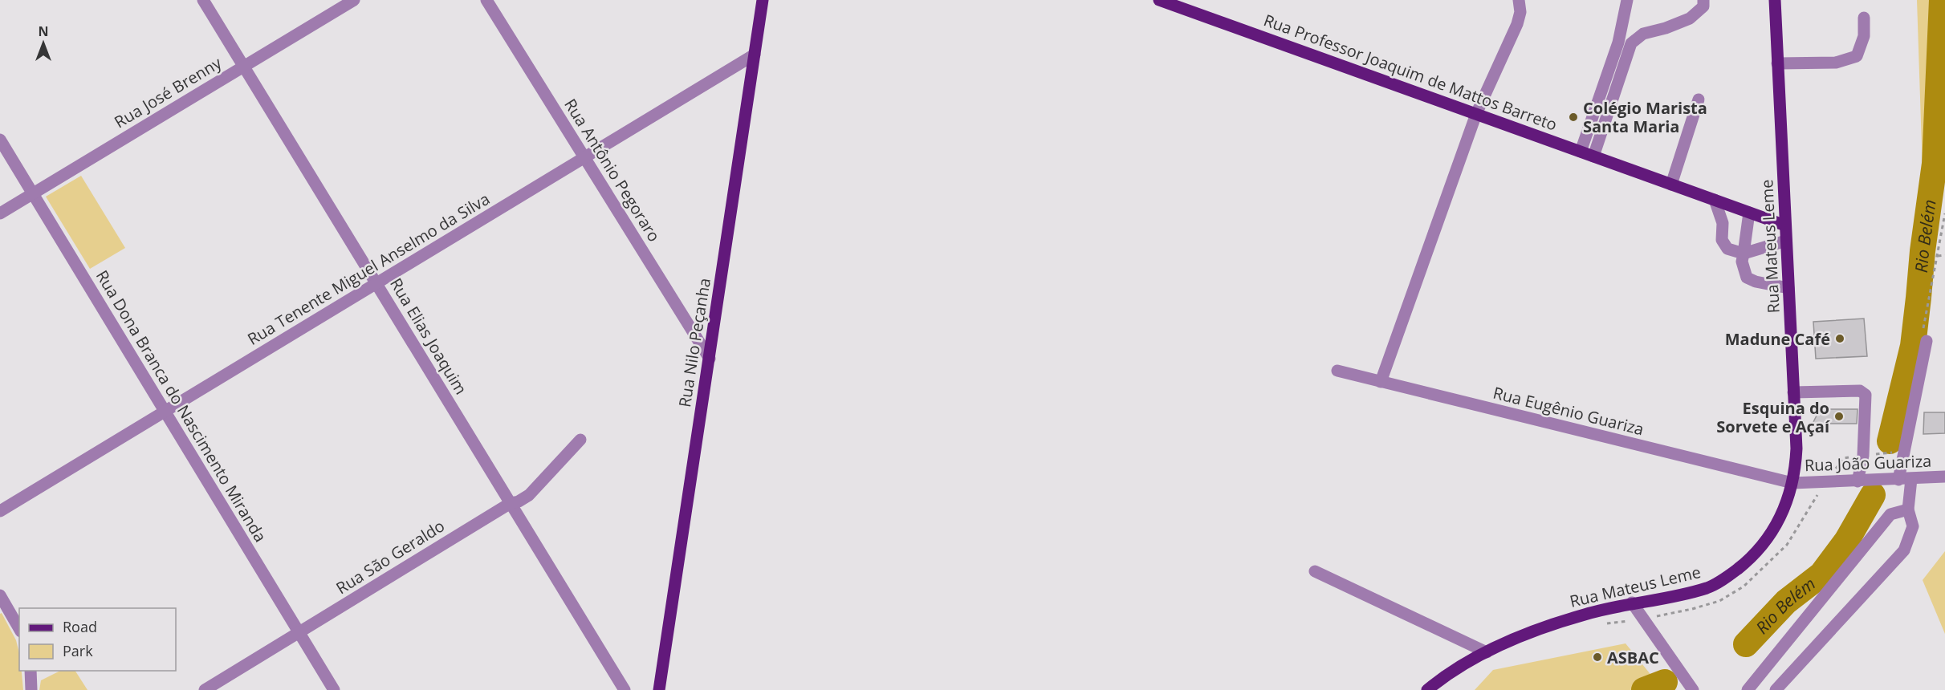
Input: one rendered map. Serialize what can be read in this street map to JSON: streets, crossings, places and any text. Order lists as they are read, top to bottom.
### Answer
{
  "streets": {
    "main road": ["Rua Professor Joaquim de Mattos Barreto", "Rua Mateus Leme", "Rua Nilo Peçanha"],
    "street": [
      "Rua José Brenny",
      "Rua Antônio Pegoraro",
      "Rua Tenente Miguel Anselmo da Silva",
      "Rua Elias Joaquim",
      "Rua Dona Branca do Nascimento Miranda",
      "Rua Eugênio Guariza",
      "Rua João Guariza",
      "Rua São Geraldo"
    ]
  },
  "crossings": [
    ["Rua Professor Joaquim de Mattos Barreto", "Rua Mateus Leme"],
    ["Rua José Brenny", "Rua Elias Joaquim"],
    ["Rua José Brenny", "Rua Dona Branca do Nascimento Miranda"],
    ["Rua Antônio Pegoraro", "Rua Tenente Miguel Anselmo da Silva"],
    ["Rua Antônio Pegoraro", "Rua Nilo Peçanha"],
    ["Rua Mateus Leme", "Rua Eugênio Guariza"],
    ["Rua Mateus Leme", "Rua João Guariza"],
    ["Rua Tenente Miguel Anselmo da Silva", "Rua Elias Joaquim"],
    ["Rua Tenente Miguel Anselmo da Silva", "Rua Nilo Peçanha"],
    ["Rua Tenente Miguel Anselmo da Silva", "Rua Dona Branca do Nascimento Miranda"],
    ["Rua Elias Joaquim", "Rua São Geraldo"],
    ["Rua Dona Branca do Nascimento Miranda", "Rua São Geraldo"],
    ["Rua Eugênio Guariza", "Rua João Guariza"]
  ],
  "water": ["Rio Belém"],
  "places": [
    "Colégio Marista Santa Maria",
    "Madune Café",
    "Esquina do Sorvete e Açaí",
    "ASBAC"
  ],
  "legend": ["Road", "Park"],
  "north": "top"
}
